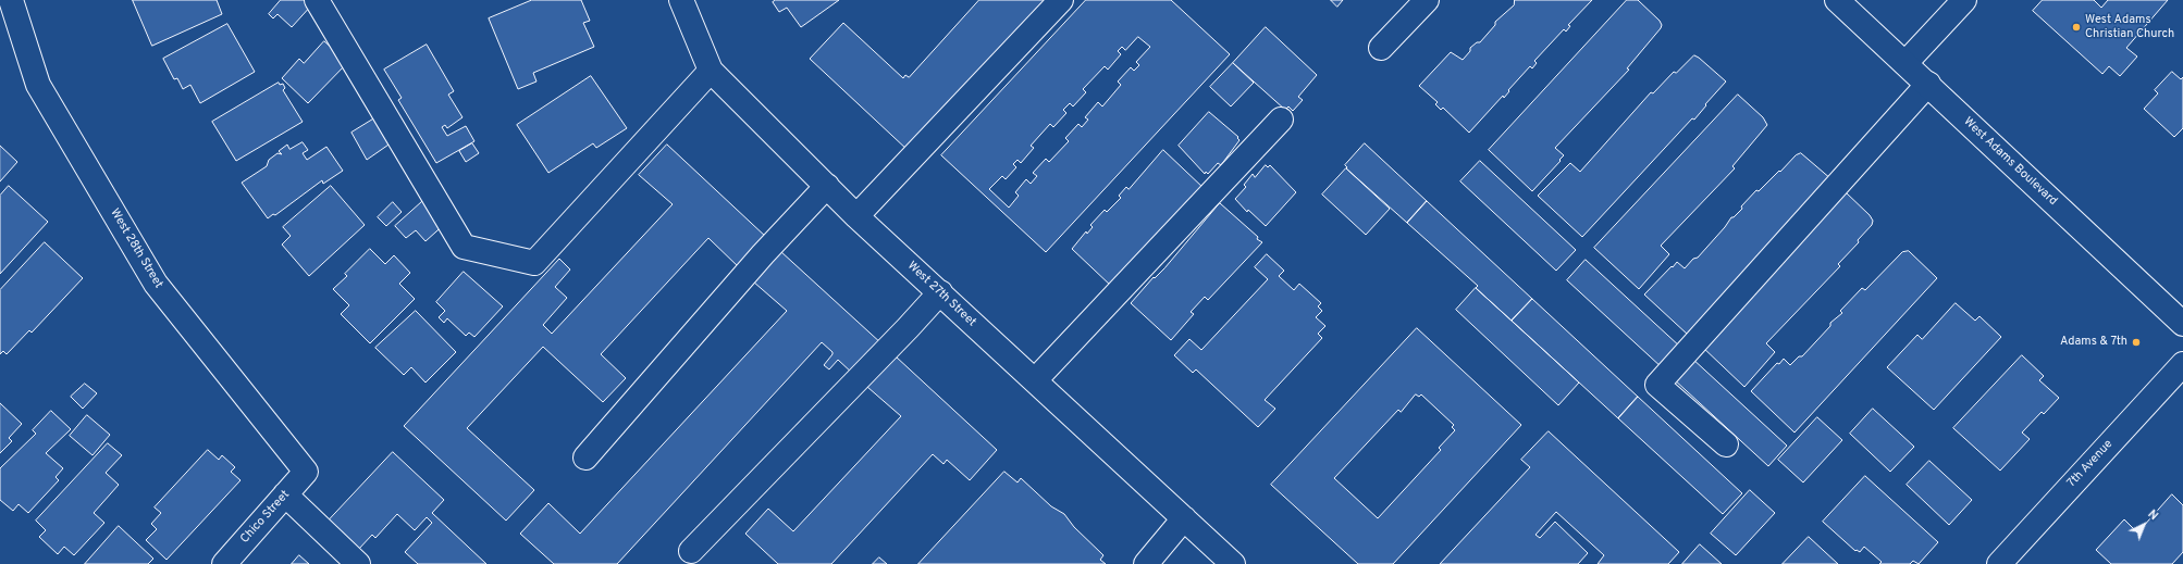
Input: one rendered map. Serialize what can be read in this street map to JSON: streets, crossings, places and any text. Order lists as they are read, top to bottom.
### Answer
{
  "streets": {
    "street": [
      "West Adams Boulevard",
      "West 28th Street",
      "West 27th Street",
      "7th Avenue",
      "Chico Street"
    ]
  },
  "crossings": [
    ["West 28th Street", "Chico Street"]
  ],
  "places": ["West Adams Christian Church", "Adams & 7th"],
  "north": "top right"
}
